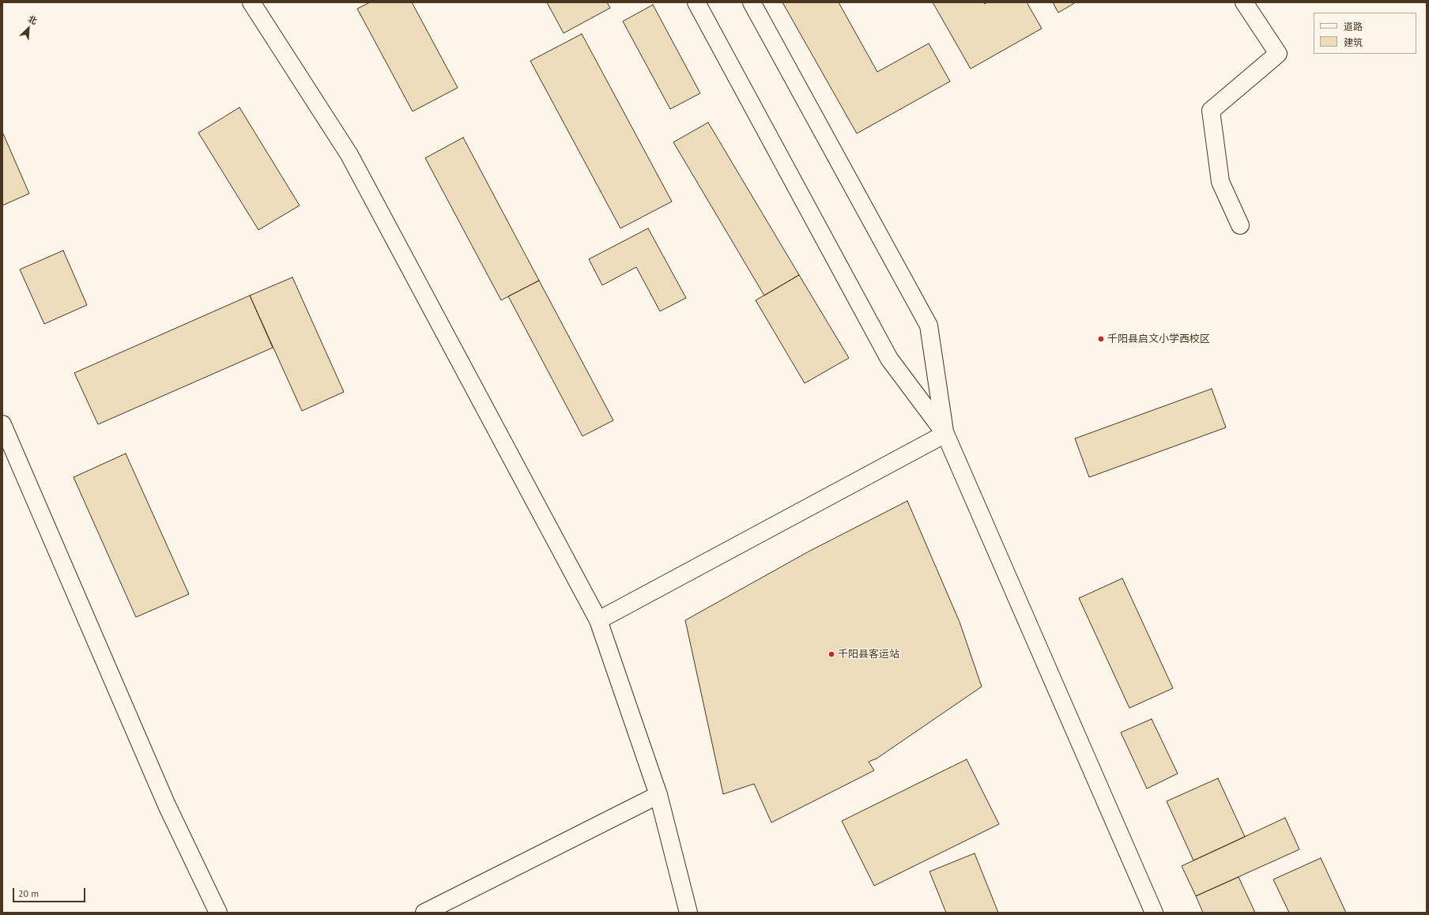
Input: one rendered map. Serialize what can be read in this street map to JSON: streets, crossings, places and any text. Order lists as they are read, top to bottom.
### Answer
{
  "places": ["千阳县启文小学西校区", "千阳县客运站"],
  "legend": ["道路", "建筑"],
  "scale_bar": "20 m",
  "north": "top right"
}
